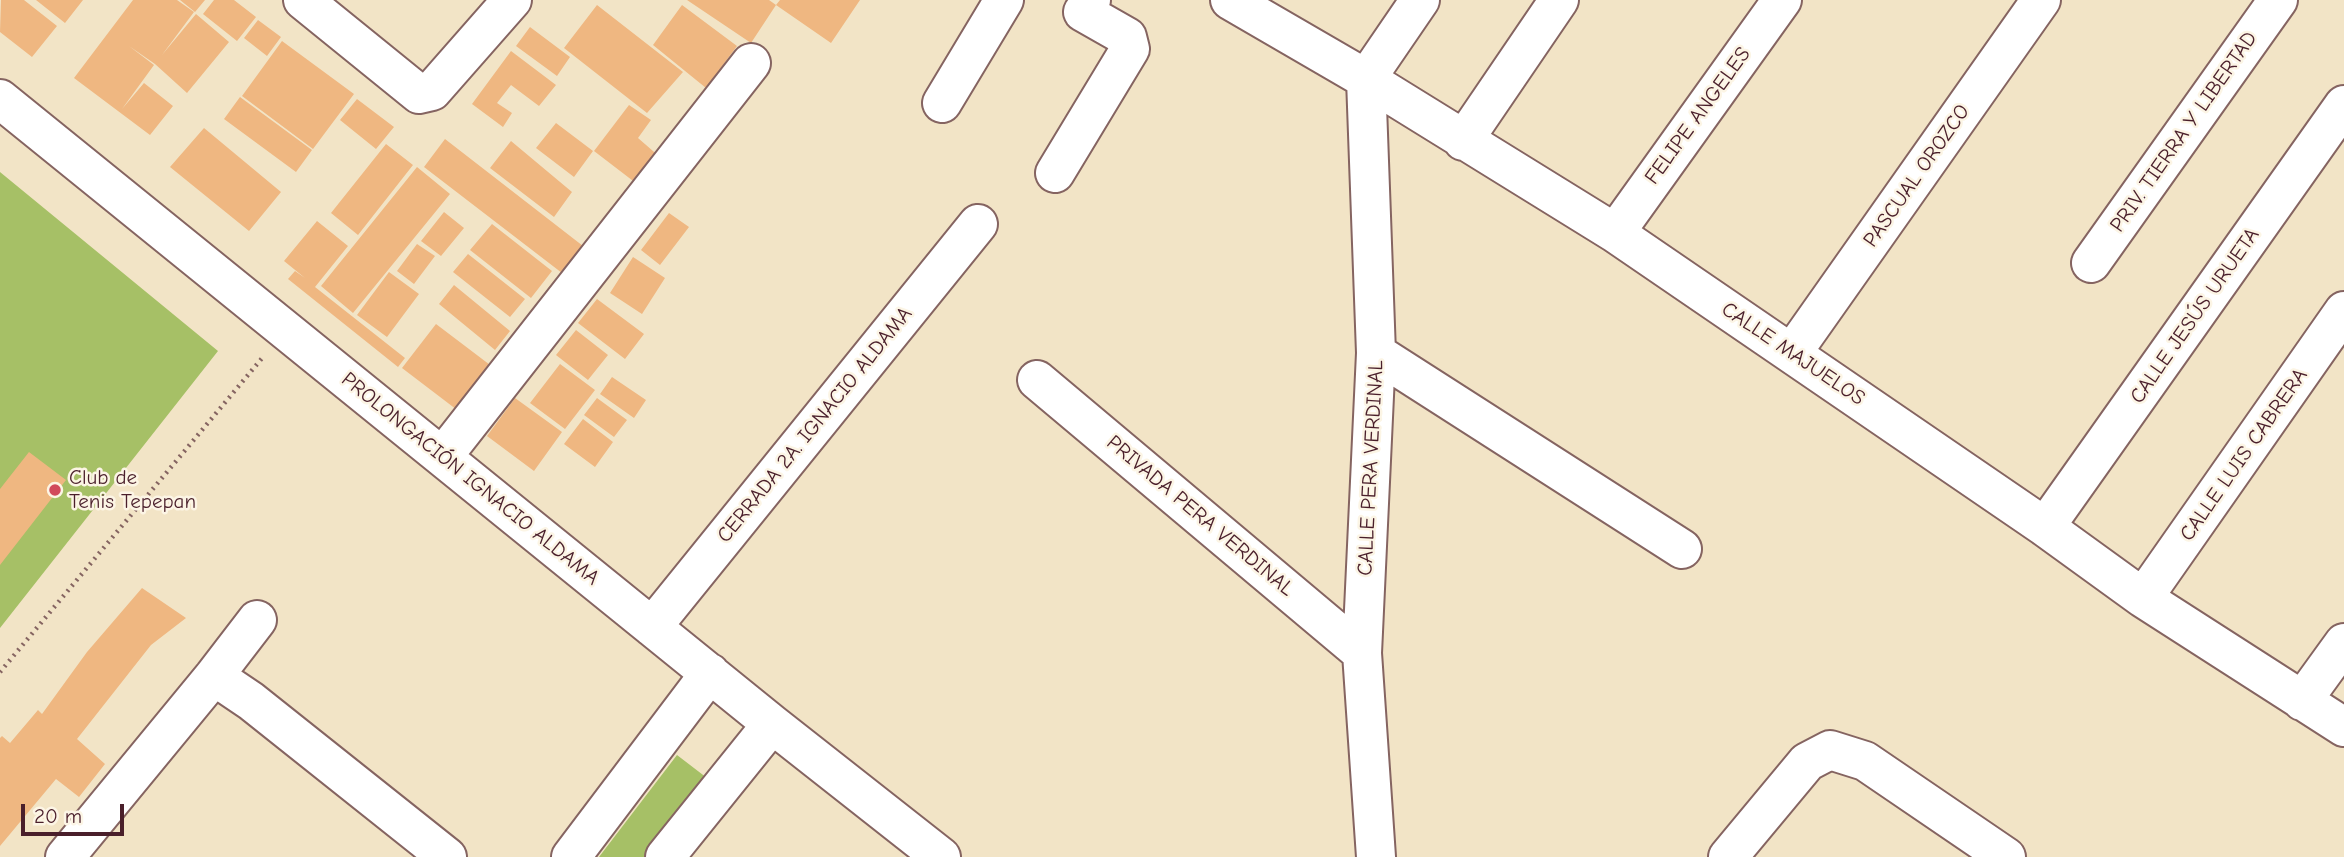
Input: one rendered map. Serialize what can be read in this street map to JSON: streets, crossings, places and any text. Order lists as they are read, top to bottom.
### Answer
{
  "streets": {
    "street": [
      "FELIPE ANGELES",
      "PRIV. TIERRA Y LIBERTAD",
      "PASCUAL OROZCO",
      "CALLE JESÚS URUETA",
      "CALLE MAJUELOS",
      "CERRADA 2A. IGNACIO ALDAMA",
      "CALLE LUIS CABRERA",
      "CALLE PERA VERDINAL",
      "PROLONGACIÓN IGNACIO ALDAMA",
      "PRIVADA PERA VERDINAL"
    ]
  },
  "crossings": [
    ["FELIPE ANGELES", "CALLE MAJUELOS"],
    ["PASCUAL OROZCO", "CALLE MAJUELOS"],
    ["CALLE JESÚS URUETA", "CALLE MAJUELOS"],
    ["CALLE MAJUELOS", "CALLE LUIS CABRERA"],
    ["CALLE MAJUELOS", "CALLE PERA VERDINAL"],
    ["CERRADA 2A. IGNACIO ALDAMA", "PROLONGACIÓN IGNACIO ALDAMA"],
    ["CALLE PERA VERDINAL", "PRIVADA PERA VERDINAL"]
  ],
  "places": ["Club de Tenis Tepepan"],
  "scale_bar": "20 m"
}
